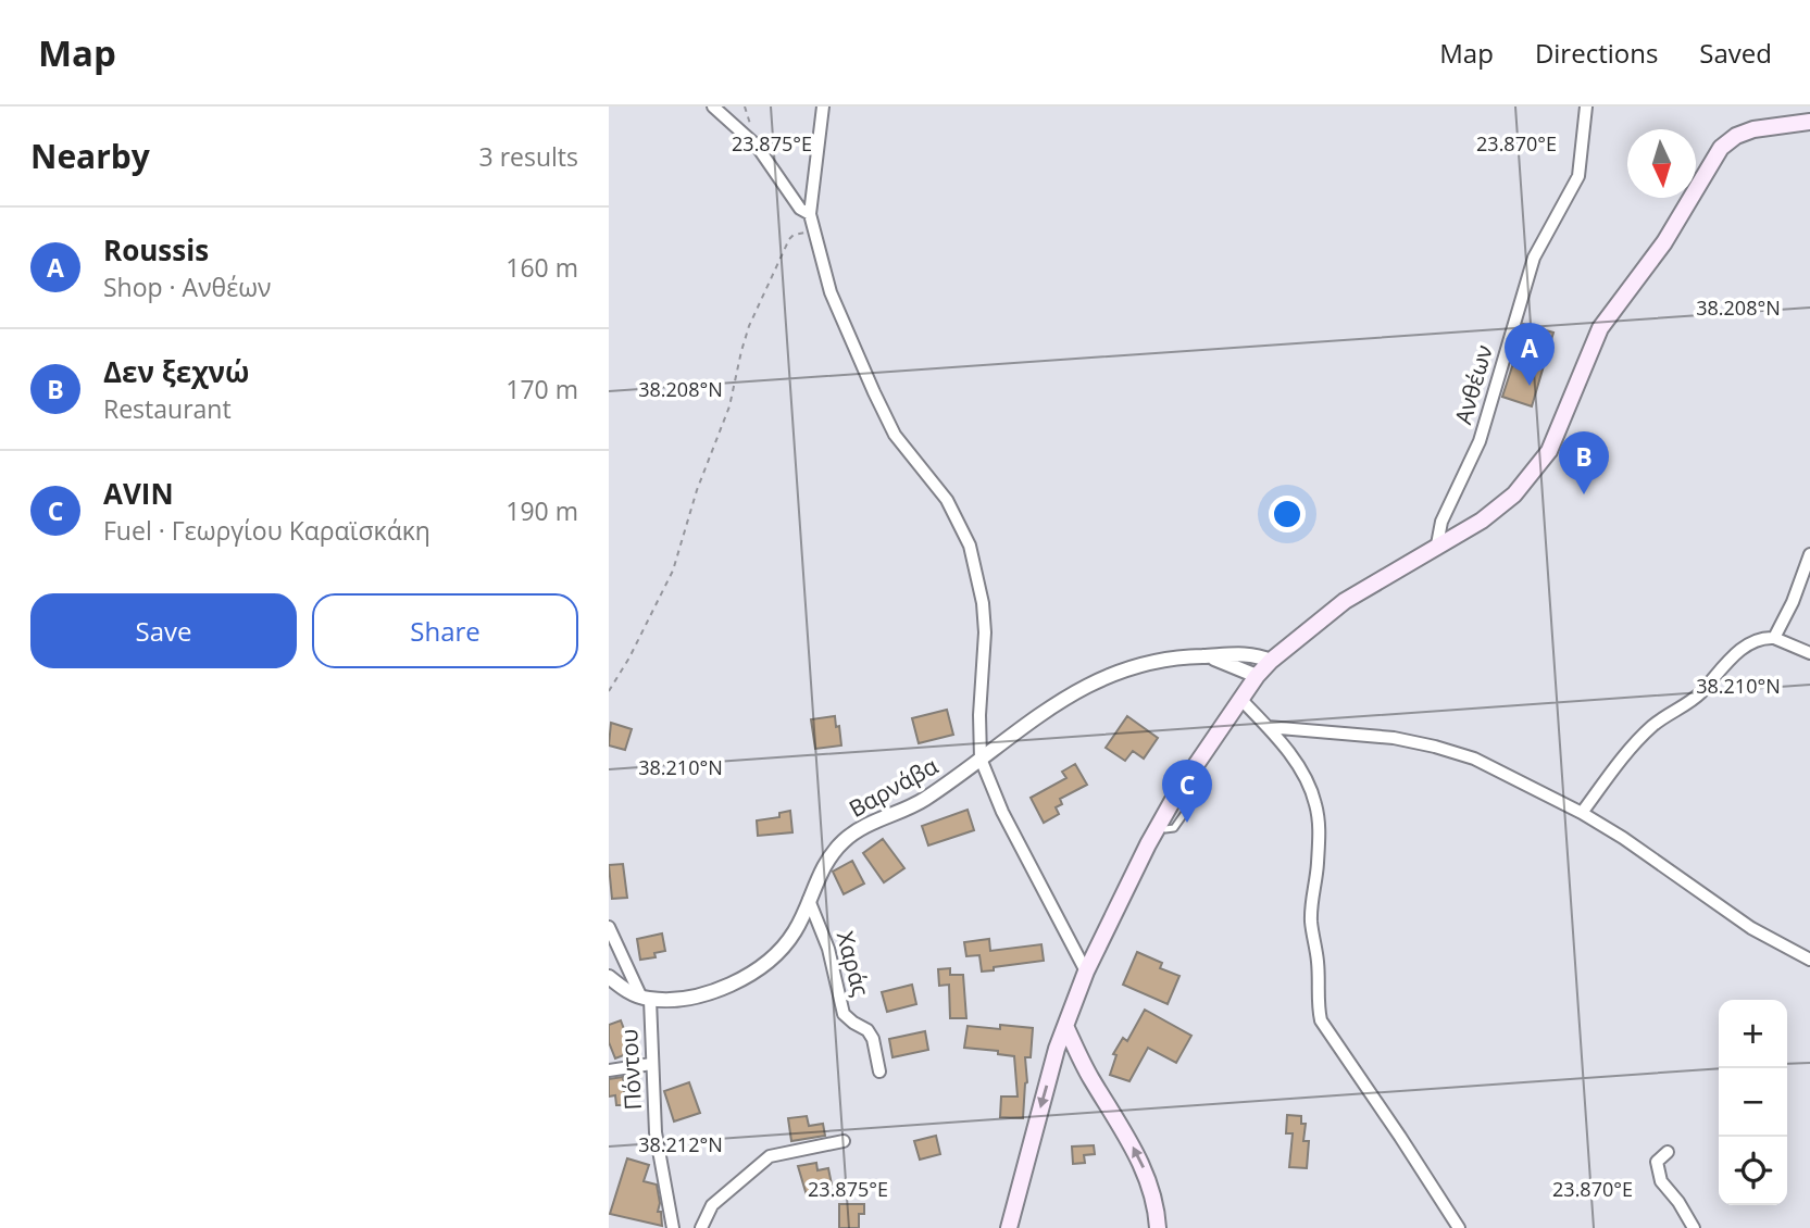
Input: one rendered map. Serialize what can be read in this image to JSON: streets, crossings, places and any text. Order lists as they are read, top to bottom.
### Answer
{
  "streets": {
    "street": [
      "Ανθέων",
      "Βαρνάβα",
      "Χαράς",
      "Πόντου"
    ]
  },
  "crossings": [
    ["Βαρνάβα", "Χαράς"],
    ["Βαρνάβα", "Πόντου"]
  ],
  "north": "bottom",
  "page": {
    "header": "Map",
    "nav": ["Map", "Directions", "Saved"],
    "heading": ["Nearby", "3 results"],
    "list": [
      {
        "mark": "A",
        "name": "Roussis",
        "note": "Shop · Ανθέων",
        "value": "160 m"
      },
      {
        "mark": "B",
        "name": "Δεν ξεχνώ",
        "note": "Restaurant",
        "value": "170 m"
      },
      {
        "mark": "C",
        "name": "AVIN",
        "note": "Fuel · Γεωργίου Καραϊσκάκη",
        "value": "190 m"
      }
    ],
    "pins": ["A", "B", "C"],
    "buttons": ["Save", "Share"],
    "map_buttons": ["+", "−"]
  },
  "coordinates": [
    "23.875°E",
    "23.870°E",
    "38.208°N",
    "38.210°N",
    "38.212°N"
  ]
}
